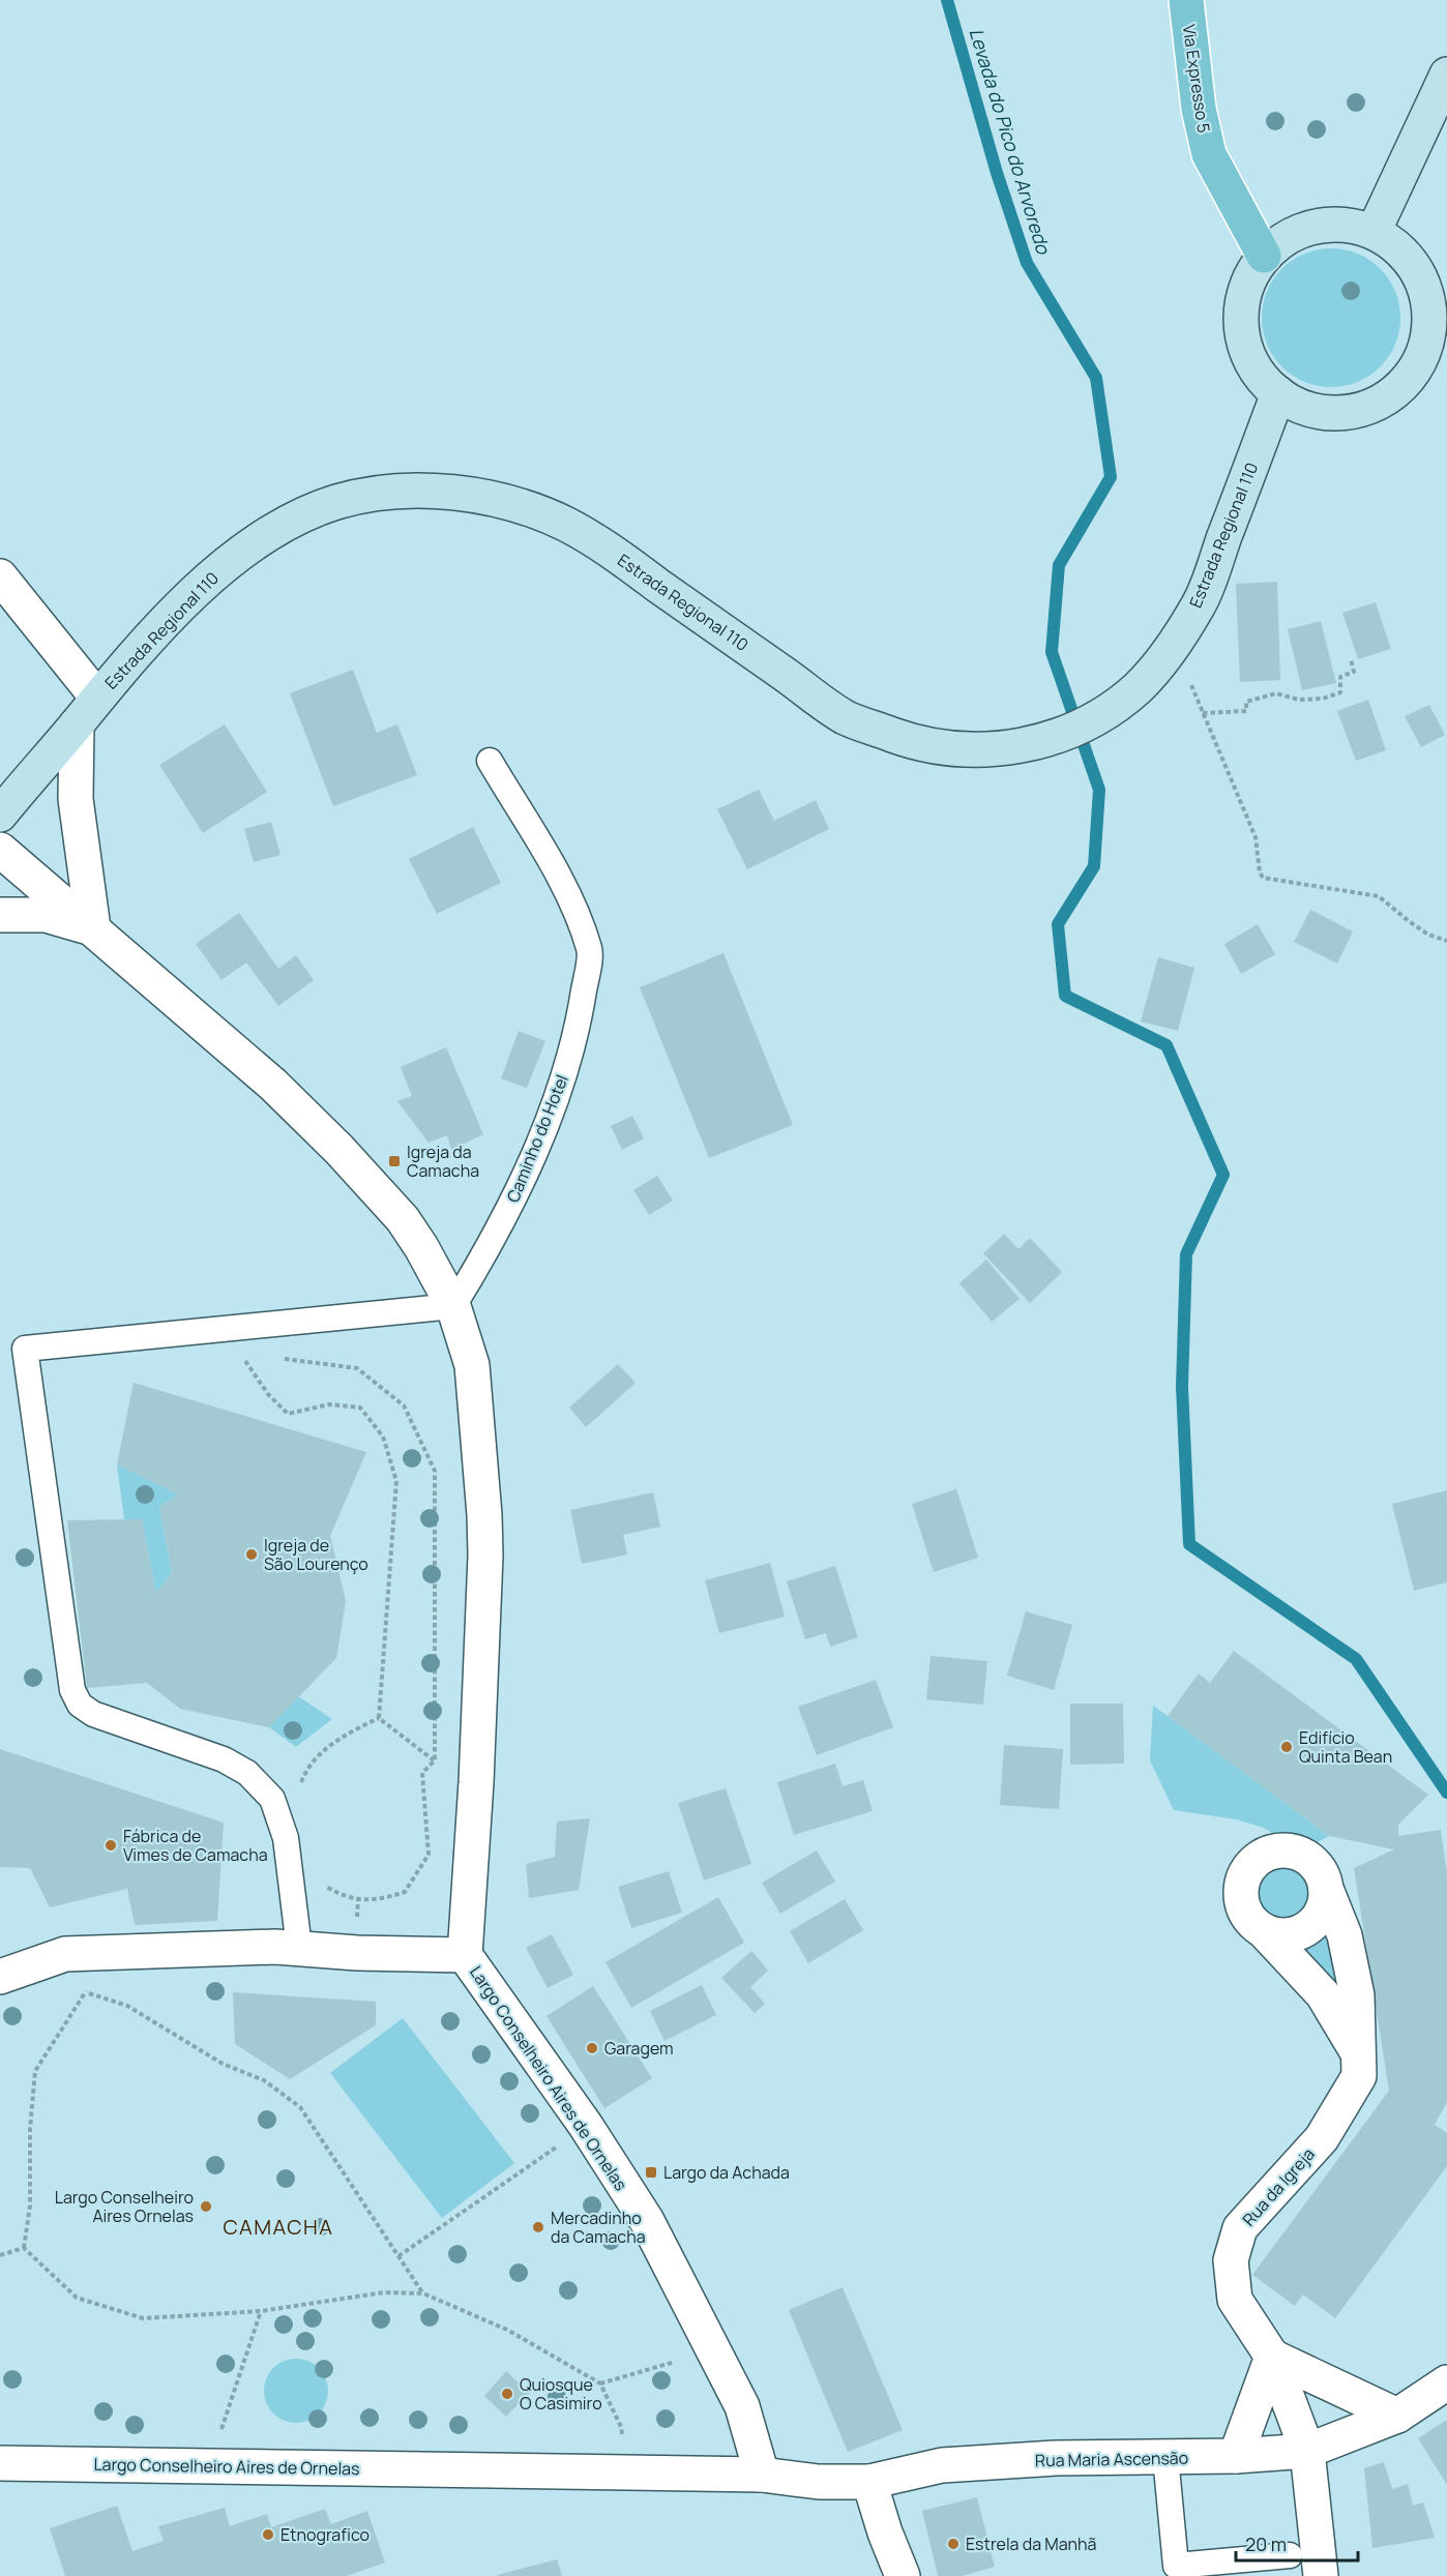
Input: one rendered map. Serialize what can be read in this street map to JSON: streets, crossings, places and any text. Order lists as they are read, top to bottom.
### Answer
{
  "streets": {
    "main road": ["Via Expresso 5", "Estrada Regional 110"],
    "street": ["Largo Conselheiro Aires de Ornelas", "Rua da Igreja", "Rua Maria Ascensão"],
    "lane": ["Caminho do Hotel"]
  },
  "crossings": [
    ["Via Expresso 5", "Estrada Regional 110"],
    ["Largo Conselheiro Aires de Ornelas", "Rua Maria Ascensão"],
    ["Rua da Igreja", "Rua Maria Ascensão"]
  ],
  "districts": ["CAMACHA"],
  "water": ["Levada do Pico do Arvoredo"],
  "places": {
    "transit": ["Igreja da Camacha", "Largo da Achada"],
    "other": [
      "Igreja de São Lourenço",
      "Edifício Quinta Bean",
      "Fábrica de Vimes de Camacha",
      "Garagem",
      "Largo Conselheiro Aires Ornelas",
      "Mercadinho da Camacha",
      "Quiosque O Casimiro",
      "Etnografico",
      "Estrela da Manhã"
    ]
  },
  "scale_bar": "20 m"
}
